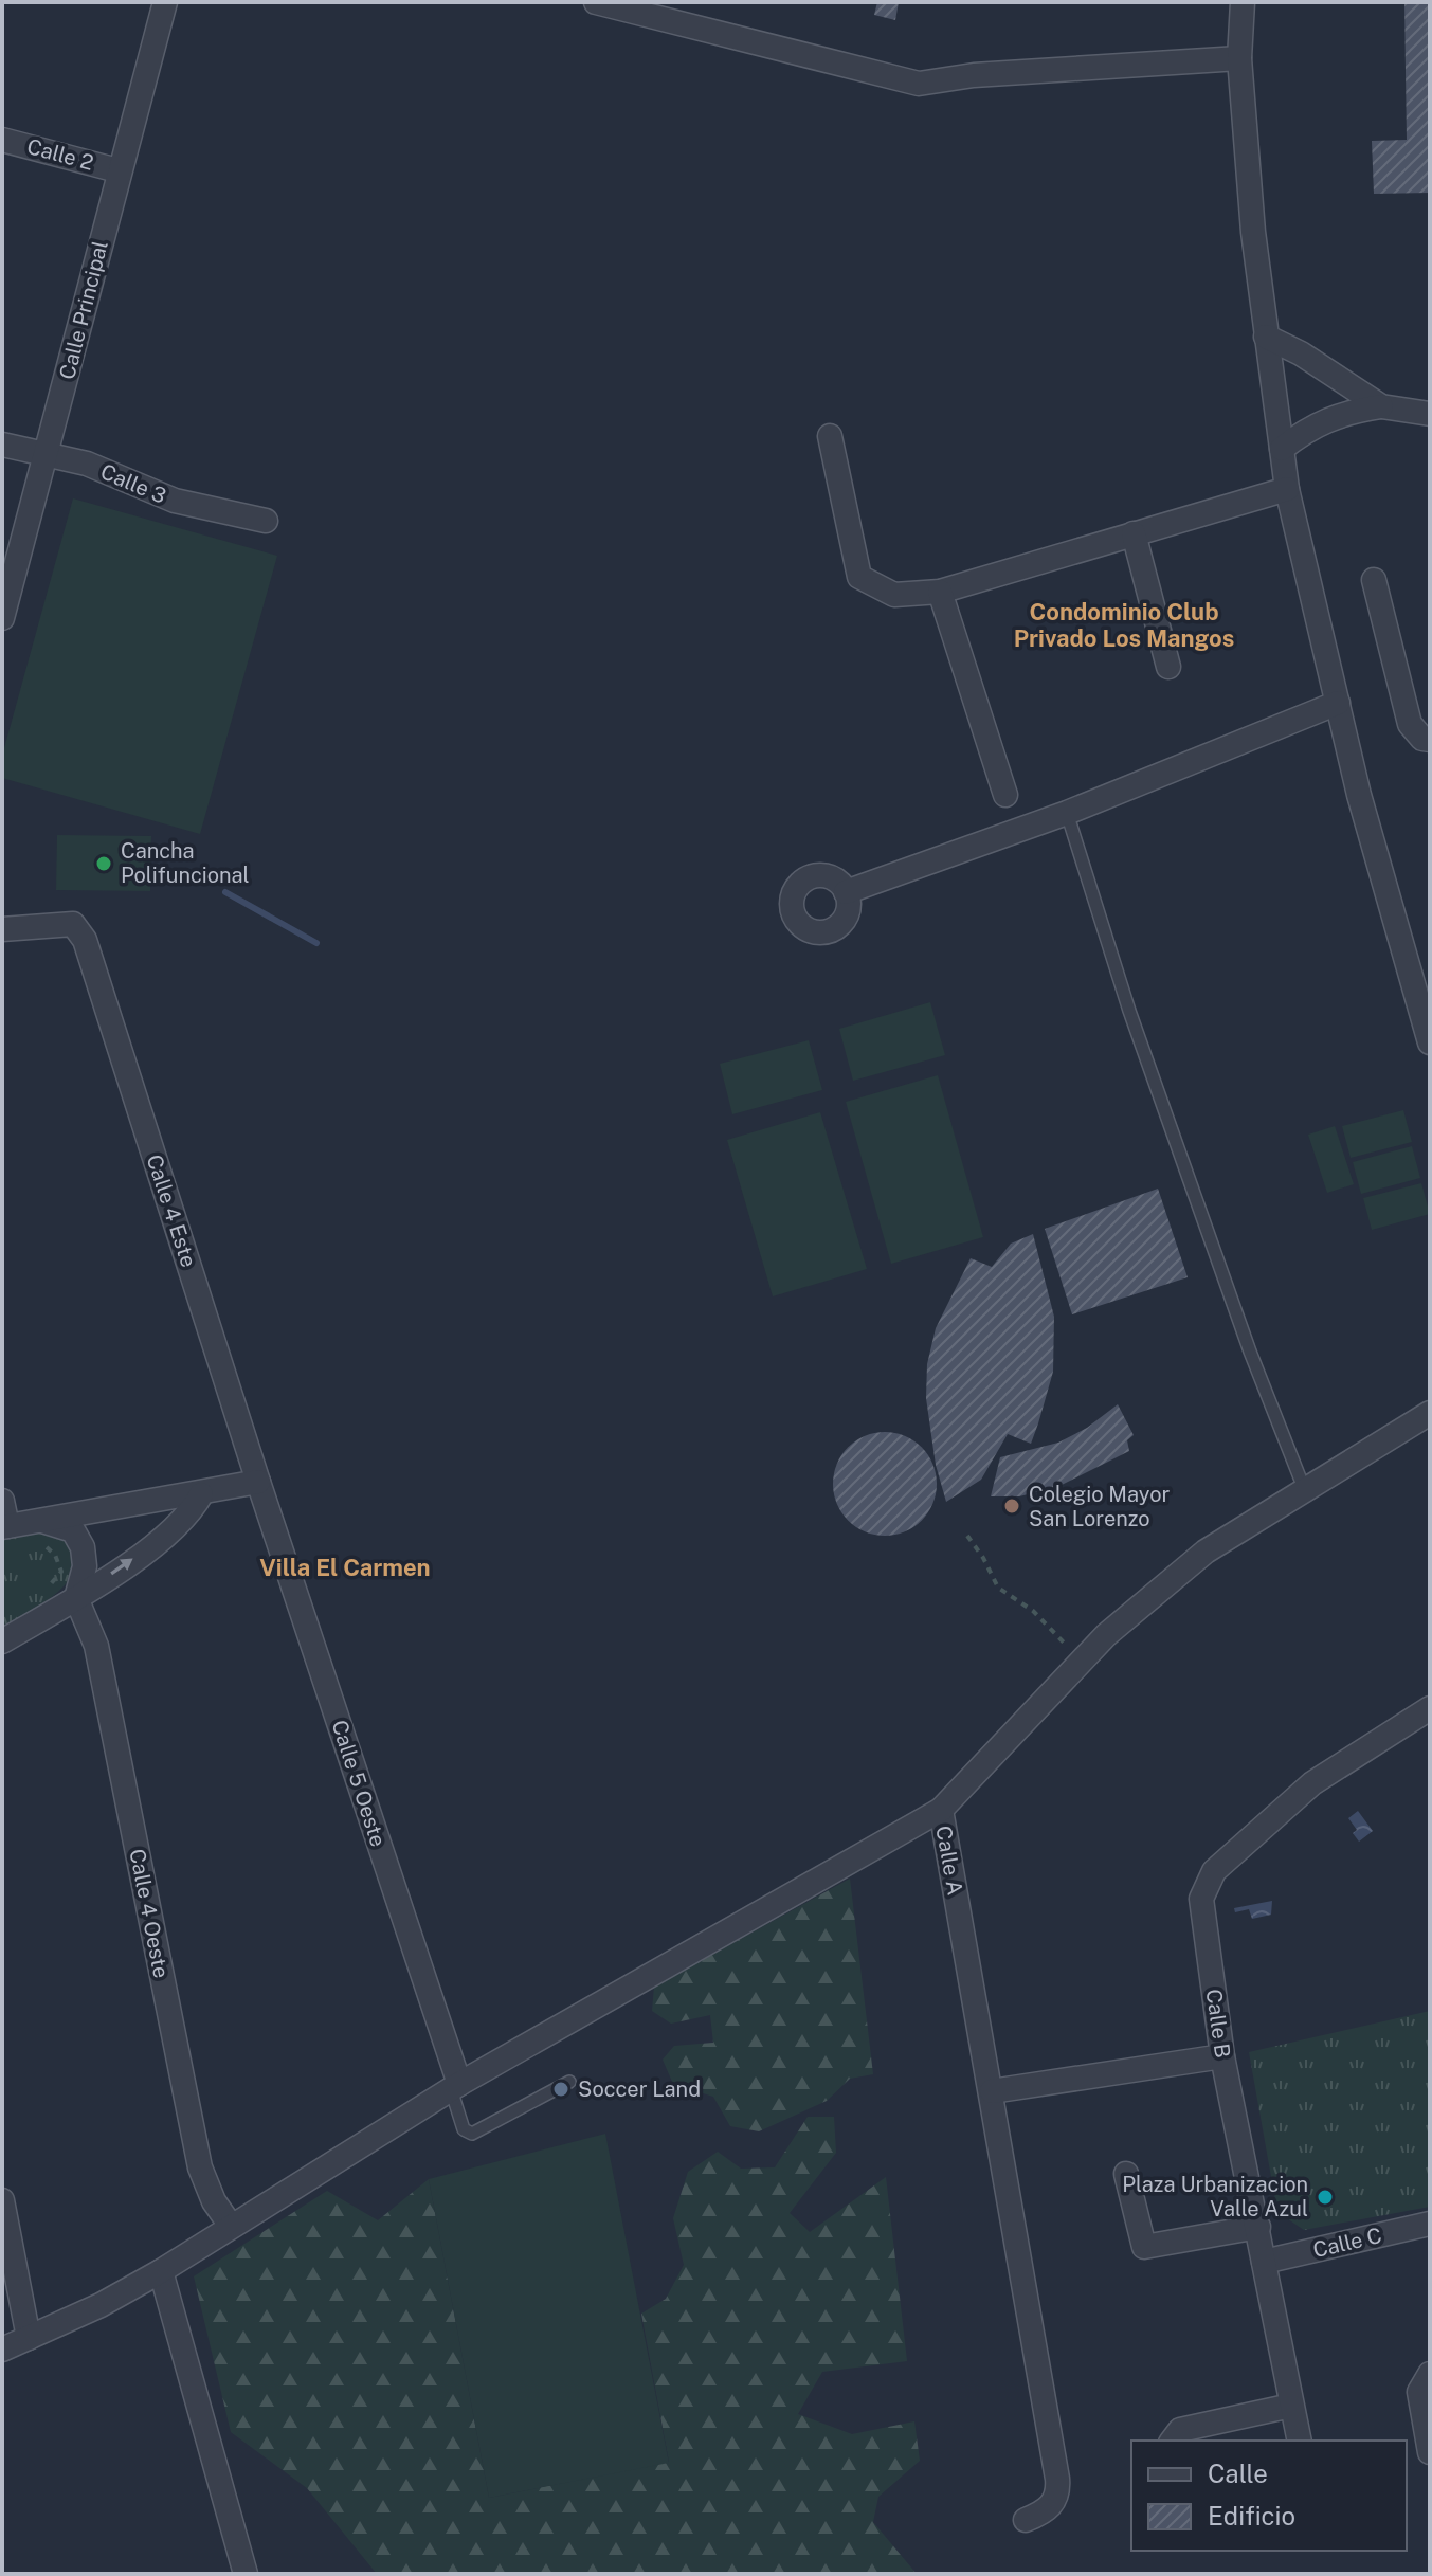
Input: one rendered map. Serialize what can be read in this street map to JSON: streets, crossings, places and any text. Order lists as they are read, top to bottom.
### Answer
{
  "streets": {
    "street": [
      "Calle 2",
      "Calle Principal",
      "Calle 3",
      "Calle 4 Este",
      "Calle 5 Oeste",
      "Calle A",
      "Calle 4 Oeste",
      "Calle B",
      "Calle C"
    ]
  },
  "crossings": [
    ["Calle 2", "Calle Principal"],
    ["Calle Principal", "Calle 3"],
    ["Calle 4 Este", "Calle 5 Oeste"],
    ["Calle B", "Calle C"]
  ],
  "districts": ["Condominio Club Privado Los Mangos", "Villa El Carmen"],
  "places": [
    "Cancha Polifuncional",
    "Colegio Mayor San Lorenzo",
    "Soccer Land",
    "Plaza Urbanizacion Valle Azul"
  ],
  "legend": ["Calle", "Edificio"]
}
